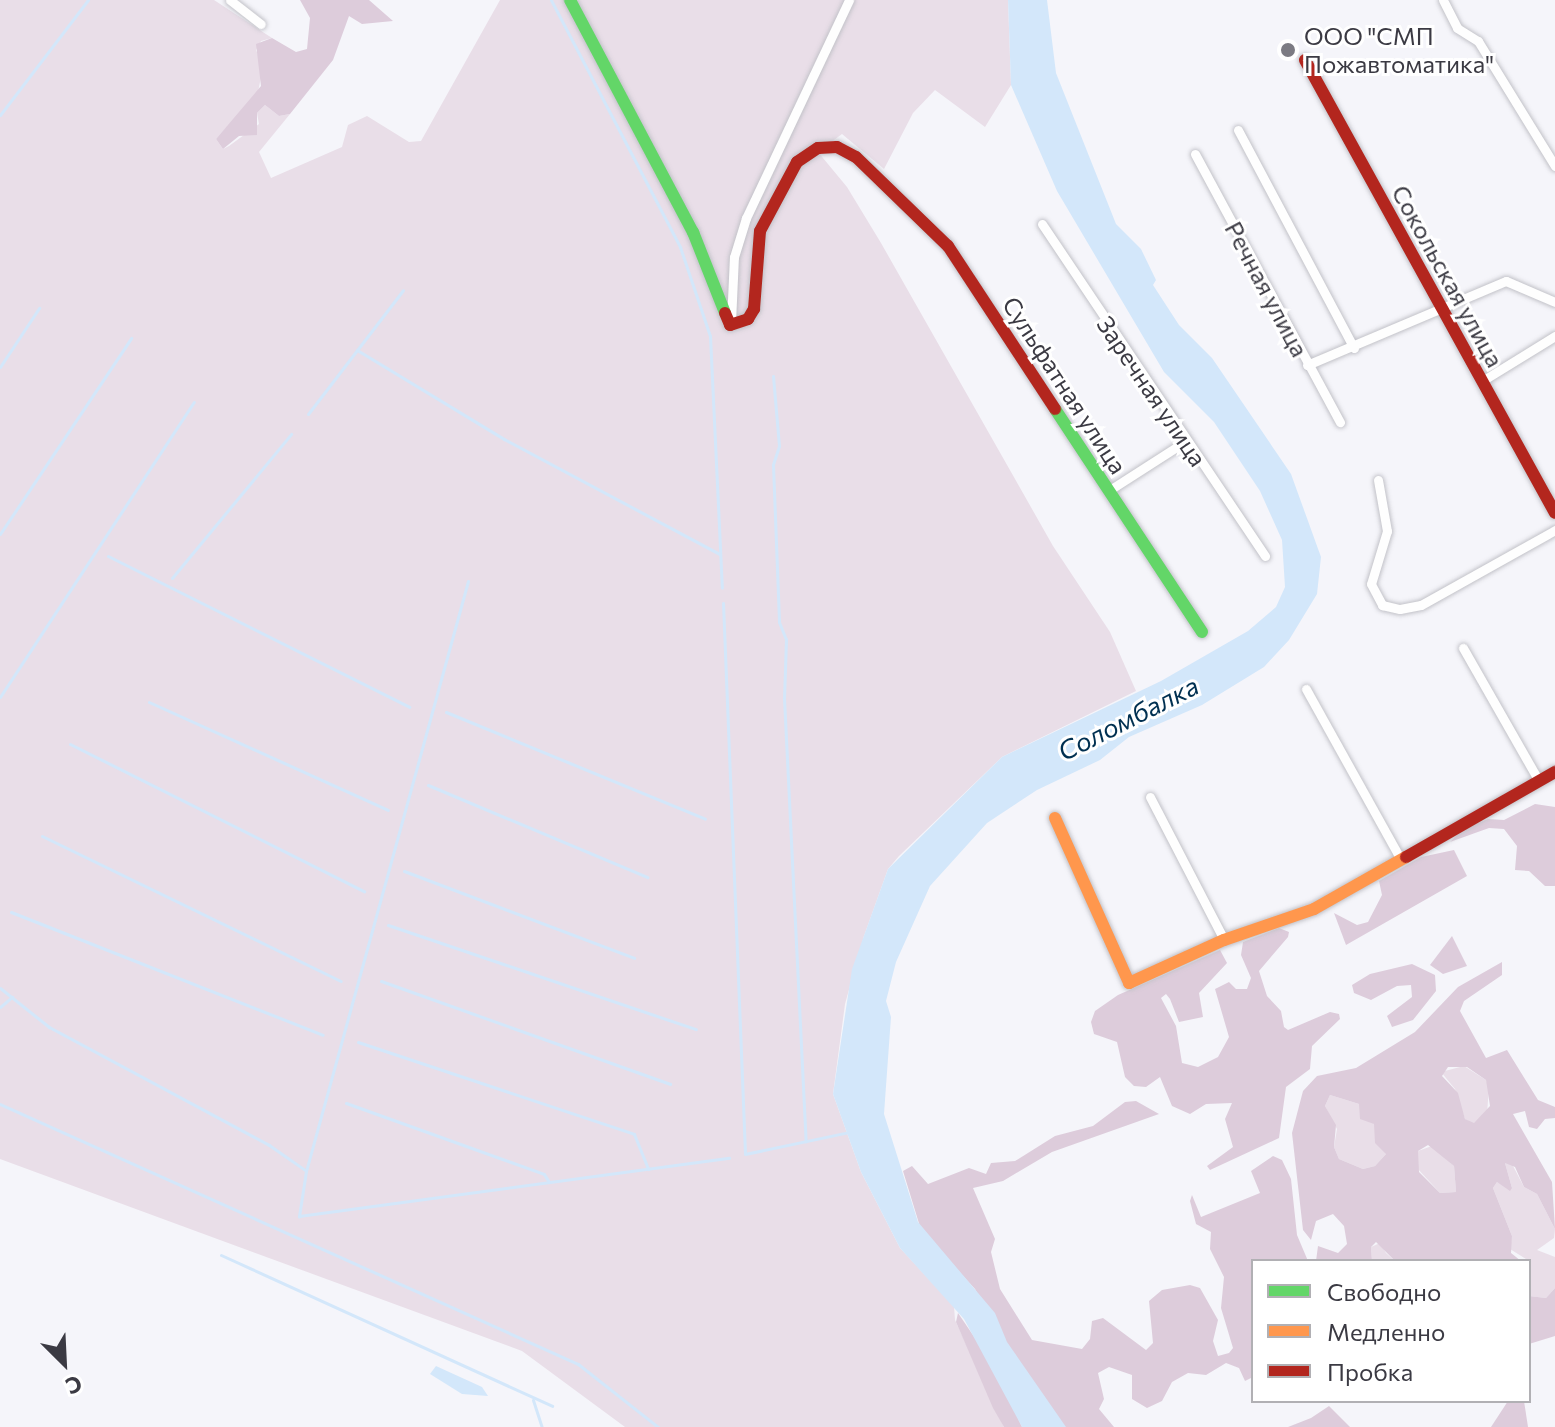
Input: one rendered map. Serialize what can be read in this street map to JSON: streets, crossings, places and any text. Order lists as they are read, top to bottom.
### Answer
{
  "streets": {
    "street": [
      "Сокольская улица",
      "Речная улица",
      "Сульфатная улица",
      "Заречная улица"
    ]
  },
  "water": ["Соломбалка"],
  "places": ["ООО \"СМП Пожавтоматика\""],
  "legend": ["Свободно", "Медленно", "Пробка"],
  "north": "bottom right"
}
